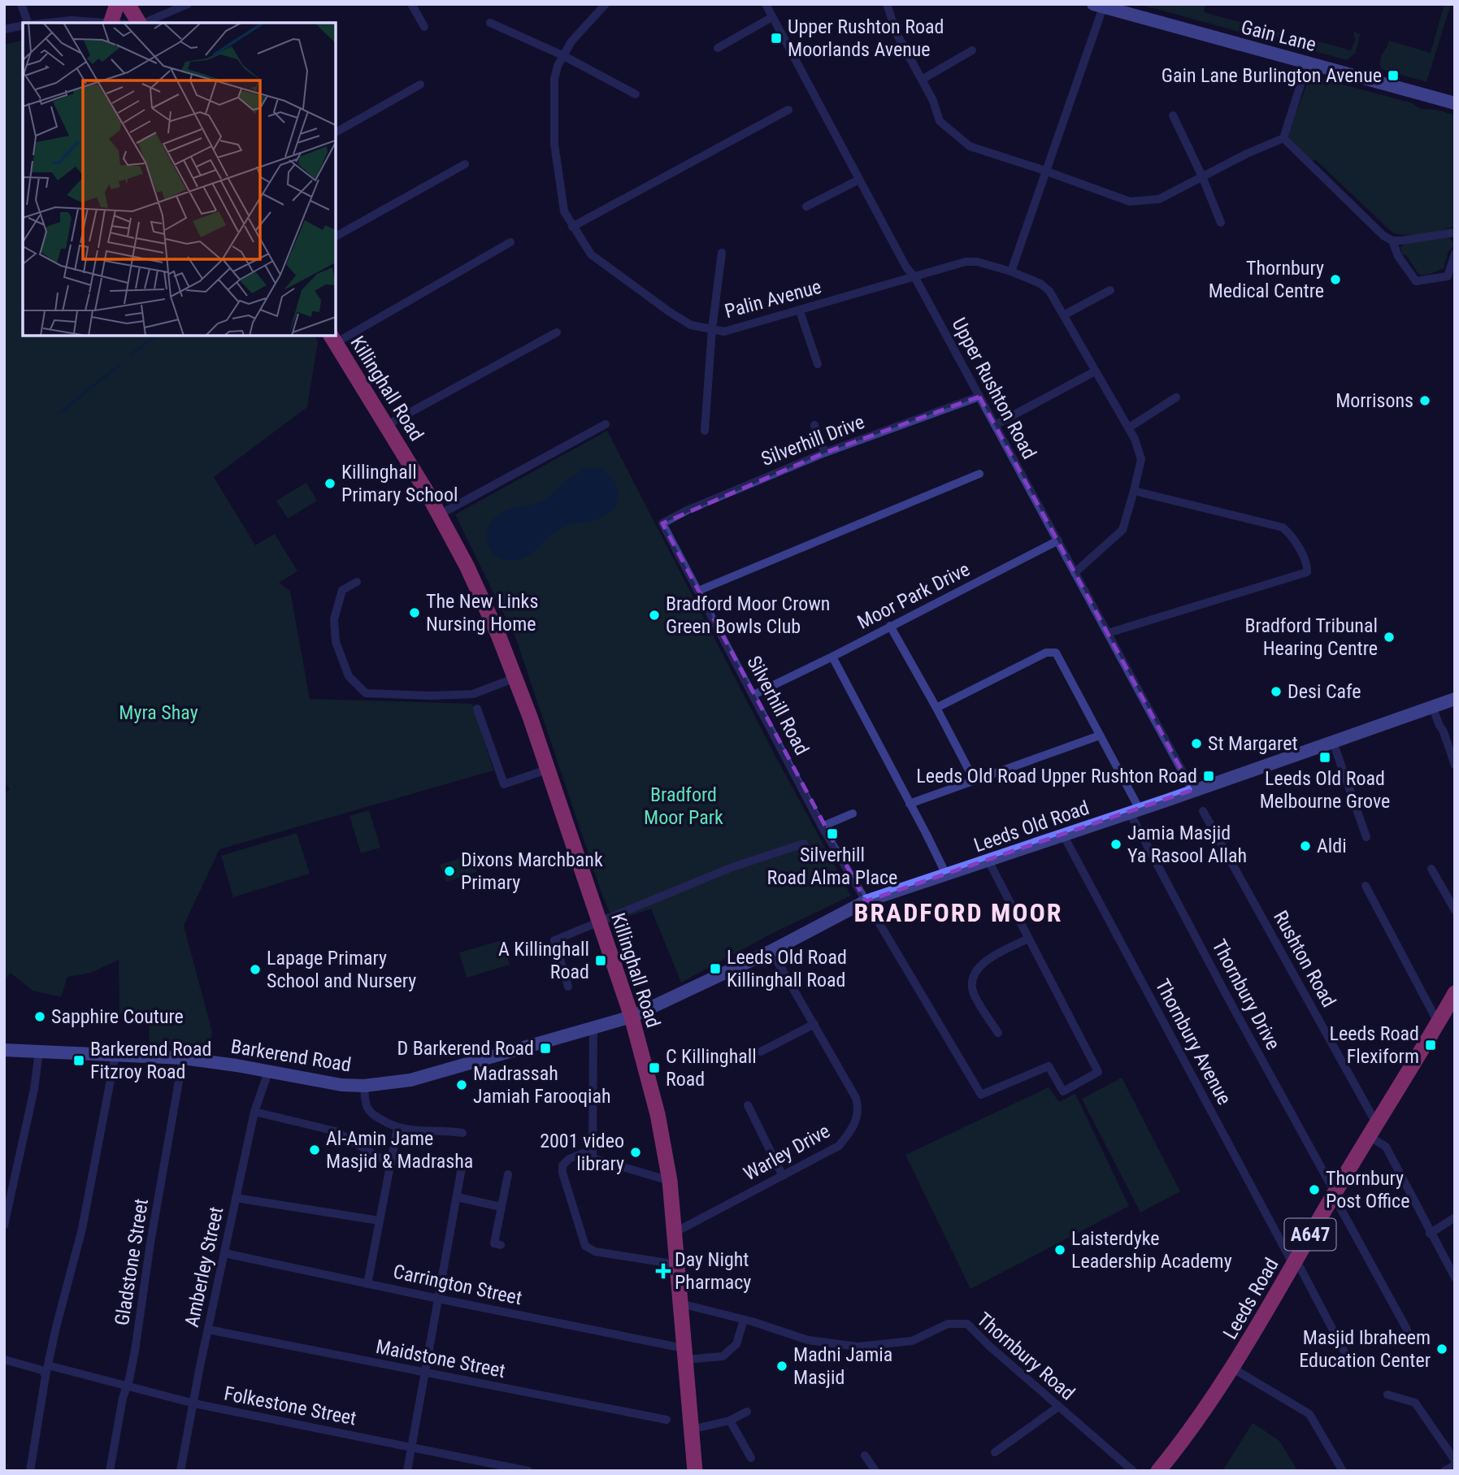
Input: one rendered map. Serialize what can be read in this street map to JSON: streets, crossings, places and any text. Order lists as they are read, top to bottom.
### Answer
{
  "streets": {
    "highway": ["Killinghall Road", "A647", "Leeds Road"],
    "main road": ["Gain Lane", "Leeds Old Road", "Barkerend Road"],
    "street": [
      "Palin Avenue",
      "Upper Rushton Road",
      "Silverhill Drive",
      "Moor Park Drive",
      "Silverhill Road",
      "Rushton Road",
      "Thornbury Drive",
      "Thornbury Avenue",
      "Warley Drive",
      "Gladstone Street",
      "Amberley Street",
      "Carrington Street",
      "Thornbury Road",
      "Maidstone Street",
      "Folkestone Street"
    ]
  },
  "crossings": [
    ["Palin Avenue", "Upper Rushton Road"],
    ["Killinghall Road", "Leeds Old Road"],
    ["Killinghall Road", "Barkerend Road"],
    ["Killinghall Road", "Warley Drive"],
    ["Killinghall Road", "Carrington Street"],
    ["Killinghall Road", "Thornbury Road"],
    ["Upper Rushton Road", "Silverhill Drive"],
    ["Upper Rushton Road", "Moor Park Drive"],
    ["Upper Rushton Road", "Leeds Old Road"],
    ["Silverhill Drive", "Silverhill Road"],
    ["Moor Park Drive", "Silverhill Road"],
    ["Silverhill Road", "Leeds Old Road"],
    ["Leeds Old Road", "Thornbury Drive"],
    ["Leeds Old Road", "Thornbury Avenue"],
    ["Leeds Old Road", "Barkerend Road"],
    ["Leeds Old Road", "Warley Drive"],
    ["Rushton Road", "Leeds Road"],
    ["Thornbury Drive", "Leeds Road"],
    ["Thornbury Avenue", "Leeds Road"],
    ["Barkerend Road", "Gladstone Street"],
    ["Barkerend Road", "Amberley Street"],
    ["Gladstone Street", "Folkestone Street"],
    ["Amberley Street", "Carrington Street"],
    ["Amberley Street", "Maidstone Street"],
    ["Amberley Street", "Folkestone Street"],
    ["Carrington Street", "Thornbury Road"]
  ],
  "districts": ["BRADFORD MOOR"],
  "parks": ["Myra Shay", "Bradford Moor Park"],
  "places": {
    "transit": [
      "Upper Rushton Road Moorlands Avenue",
      "Gain Lane Burlington Avenue",
      "Leeds Old Road Melbourne Grove",
      "Leeds Old Road Upper Rushton Road",
      "Silverhill Road Alma Place",
      "A Killinghall Road",
      "Leeds Old Road Killinghall Road",
      "Leeds Road Flexiform",
      "D Barkerend Road",
      "Barkerend Road Fitzroy Road",
      "C Killinghall Road"
    ],
    "other": [
      "Thornbury Medical Centre",
      "Morrisons",
      "Killinghall Primary School",
      "The New Links Nursing Home",
      "Bradford Moor Crown Green Bowls Club",
      "Bradford Tribunal Hearing Centre",
      "Desi Cafe",
      "St Margaret",
      "Jamia Masjid Ya Rasool Allah",
      "Aldi",
      "Dixons Marchbank Primary",
      "Lapage Primary School and Nursery",
      "Sapphire Couture",
      "Madrassah Jamiah Farooqiah",
      "Al-Amin Jame Masjid & Madrasha",
      "2001 video library",
      "Thornbury Post Office",
      "Laisterdyke Leadership Academy",
      "Masjid Ibraheem Education Center",
      "Madni Jamia Masjid"
    ],
    "health": ["Day Night Pharmacy"]
  }
}
